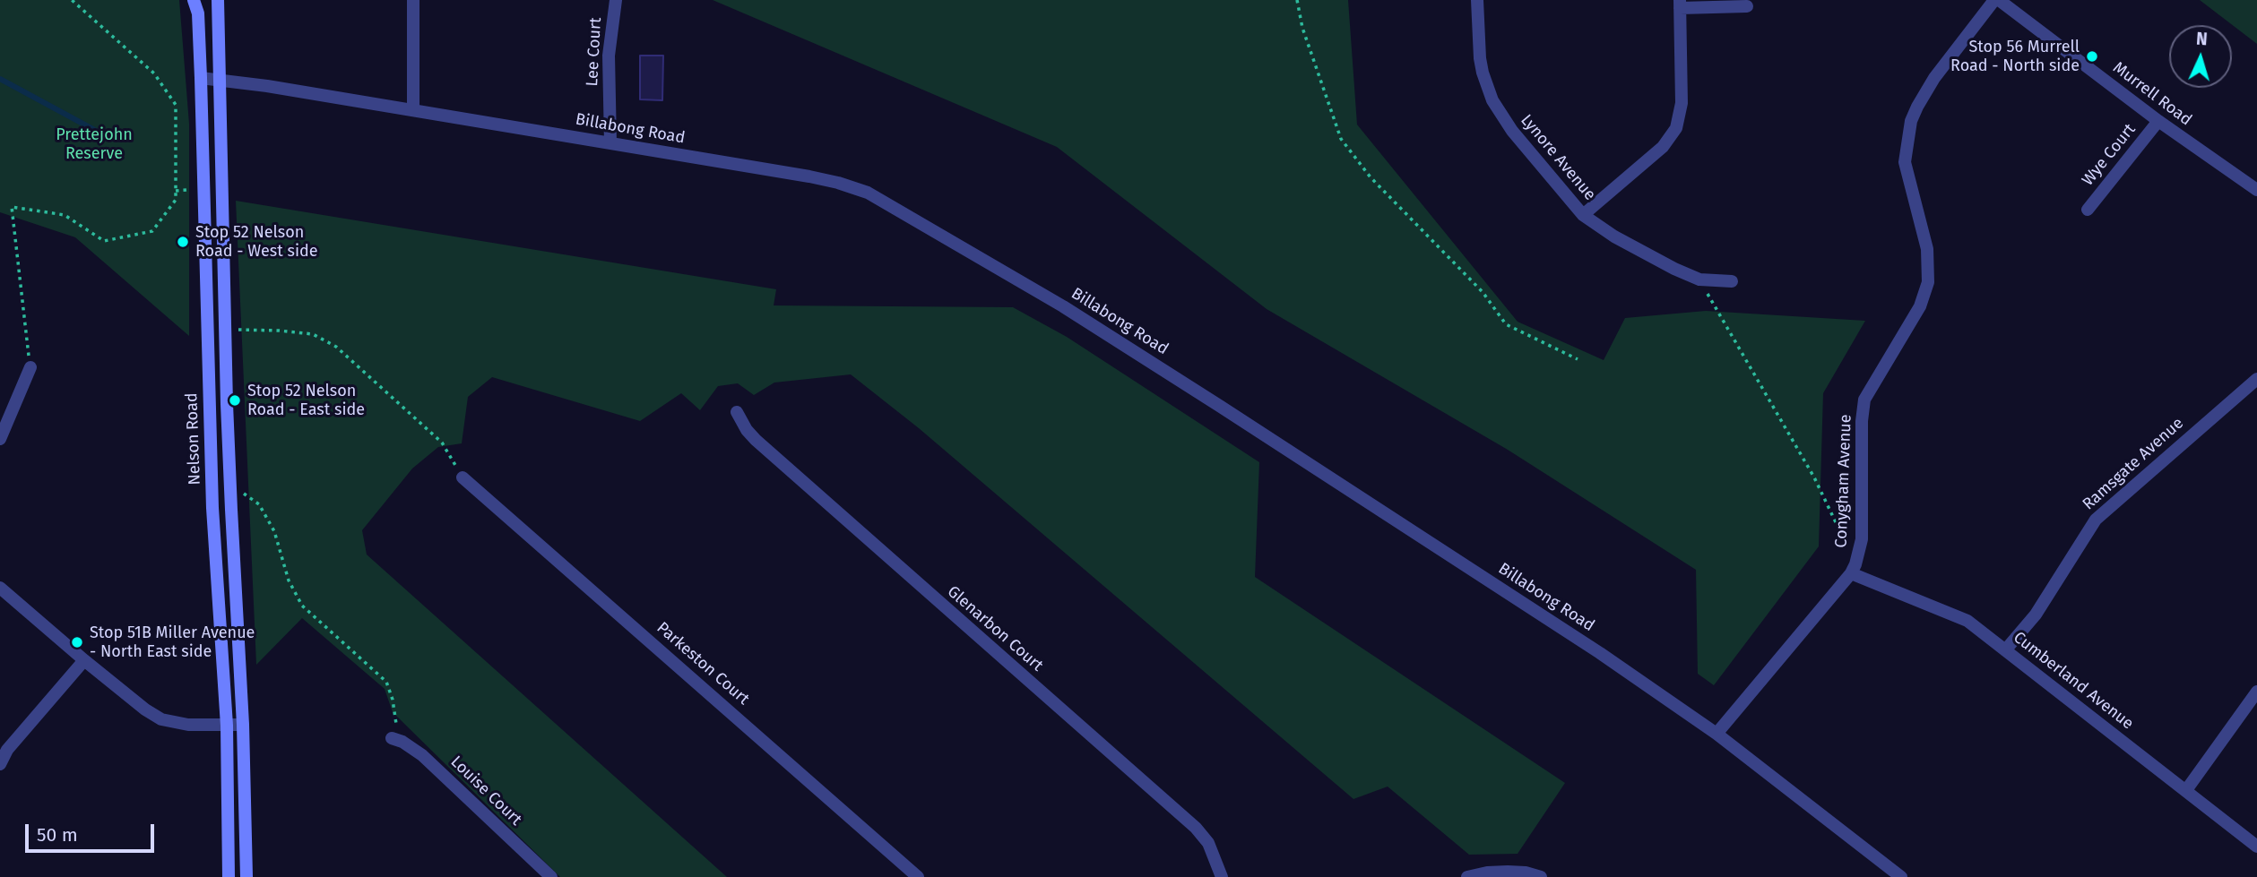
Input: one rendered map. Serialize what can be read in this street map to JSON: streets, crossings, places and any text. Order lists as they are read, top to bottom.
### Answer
{
  "streets": {
    "main road": ["Nelson Road"],
    "street": [
      "Lee Court",
      "Murrell Road",
      "Billabong Road",
      "Wye Court",
      "Lynore Avenue",
      "Ramsgate Avenue",
      "Conygham Avenue",
      "Glenarbon Court",
      "Parkeston Court",
      "Cumberland Avenue",
      "Louise Court"
    ]
  },
  "crossings": [
    ["Lee Court", "Billabong Road"],
    ["Murrell Road", "Wye Court"],
    ["Billabong Road", "Nelson Road"],
    ["Billabong Road", "Conygham Avenue"],
    ["Ramsgate Avenue", "Cumberland Avenue"],
    ["Conygham Avenue", "Cumberland Avenue"]
  ],
  "parks": ["Prettejohn Reserve"],
  "places": [
    "Stop 56 Murrell Road - North side",
    "Stop 52 Nelson Road - West side",
    "Stop 52 Nelson Road - East side",
    "Stop 51B Miller Avenue - North East side"
  ],
  "scale_bar": "50 m",
  "north": "top"
}
